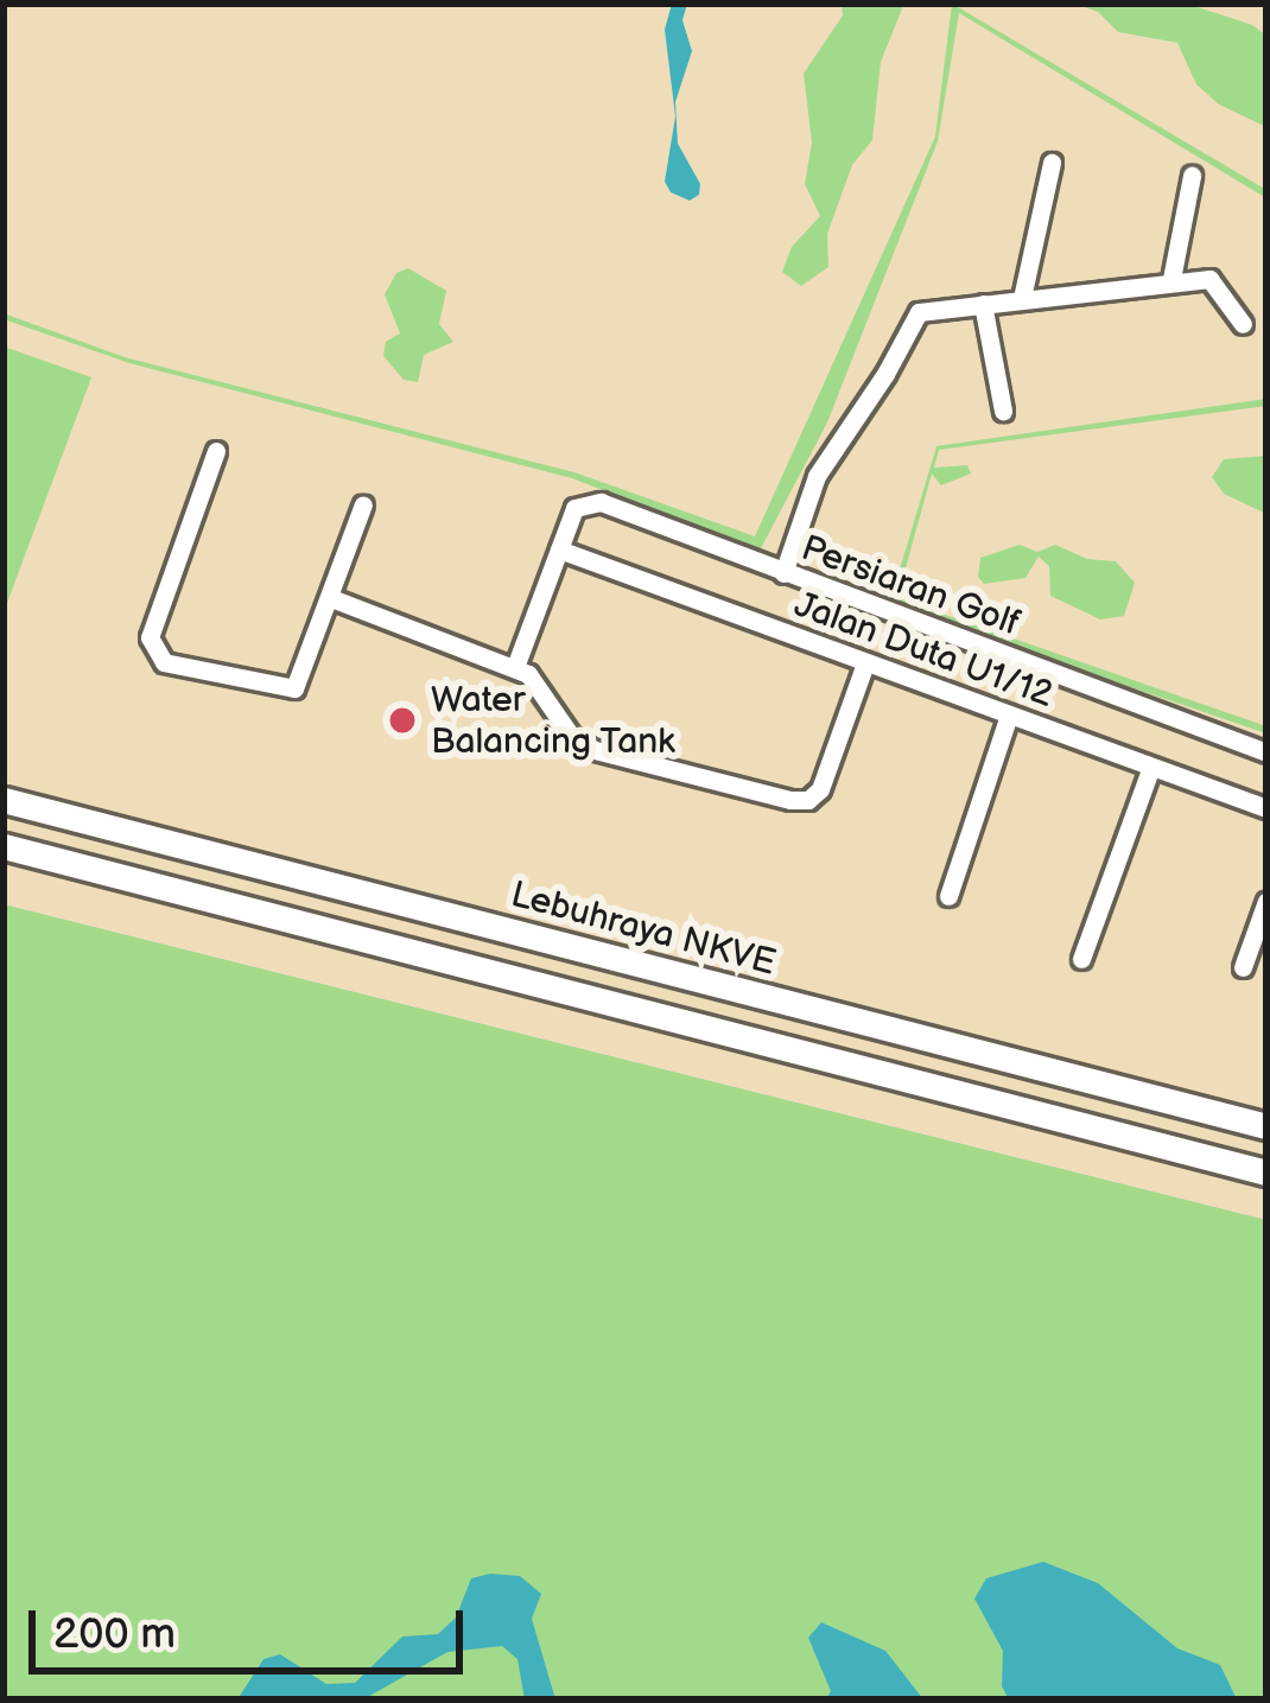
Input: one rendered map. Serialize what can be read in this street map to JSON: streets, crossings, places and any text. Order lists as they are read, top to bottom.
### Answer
{
  "streets": {
    "highway": ["Lebuhraya NKVE"],
    "street": ["Persiaran Golf", "Jalan Duta U1/12"]
  },
  "crossings": [
    ["Persiaran Golf", "Jalan Duta U1/12"]
  ],
  "places": ["Water Balancing Tank"],
  "scale_bar": "200 m"
}
